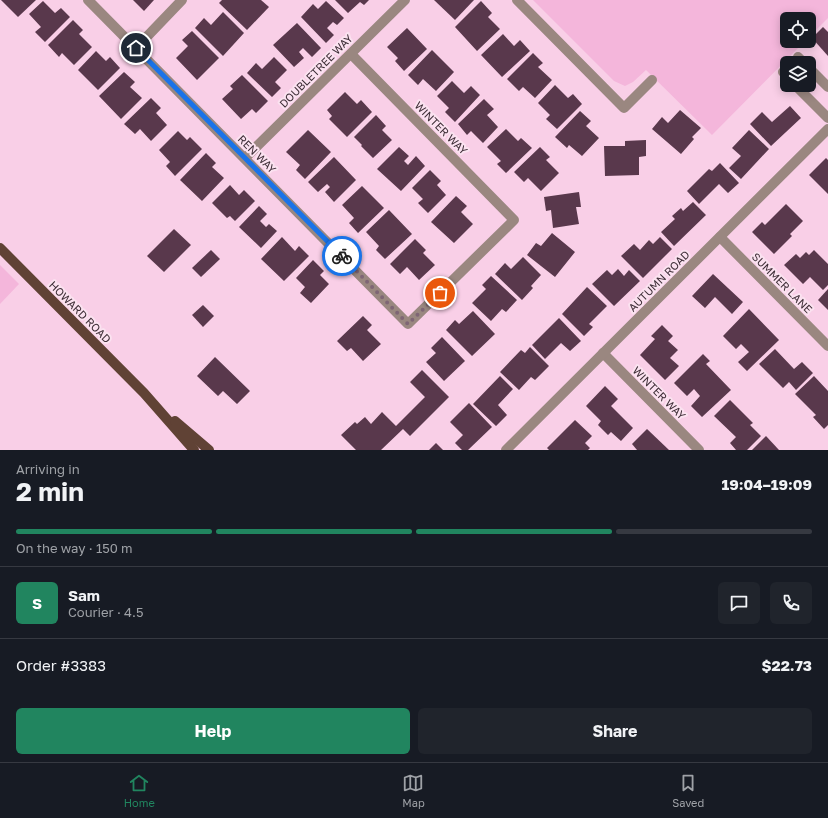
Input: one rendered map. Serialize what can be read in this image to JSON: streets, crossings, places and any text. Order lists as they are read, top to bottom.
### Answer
{
  "streets": {
    "main road": ["HOWARD ROAD"],
    "street": [
      "DOUBLETREE WAY",
      "WINTER WAY",
      "REN WAY",
      "AUTUMN ROAD",
      "SUMMER LANE"
    ]
  },
  "crossings": [
    ["DOUBLETREE WAY", "WINTER WAY"],
    ["DOUBLETREE WAY", "REN WAY"],
    ["WINTER WAY", "REN WAY"],
    ["WINTER WAY", "AUTUMN ROAD"],
    ["AUTUMN ROAD", "SUMMER LANE"]
  ],
  "page": {
    "heading": ["2 min", "Arriving in", "19:04–19:09"],
    "panel": [
      "Sam",
      "Courier · 4.5",
      "Order #3383",
      "$22.73"
    ],
    "bar": "On the way · 150 m",
    "round": "S",
    "buttons": ["Help", "Share"],
    "tabs": ["Home", "Map", "Saved"]
  }
}
